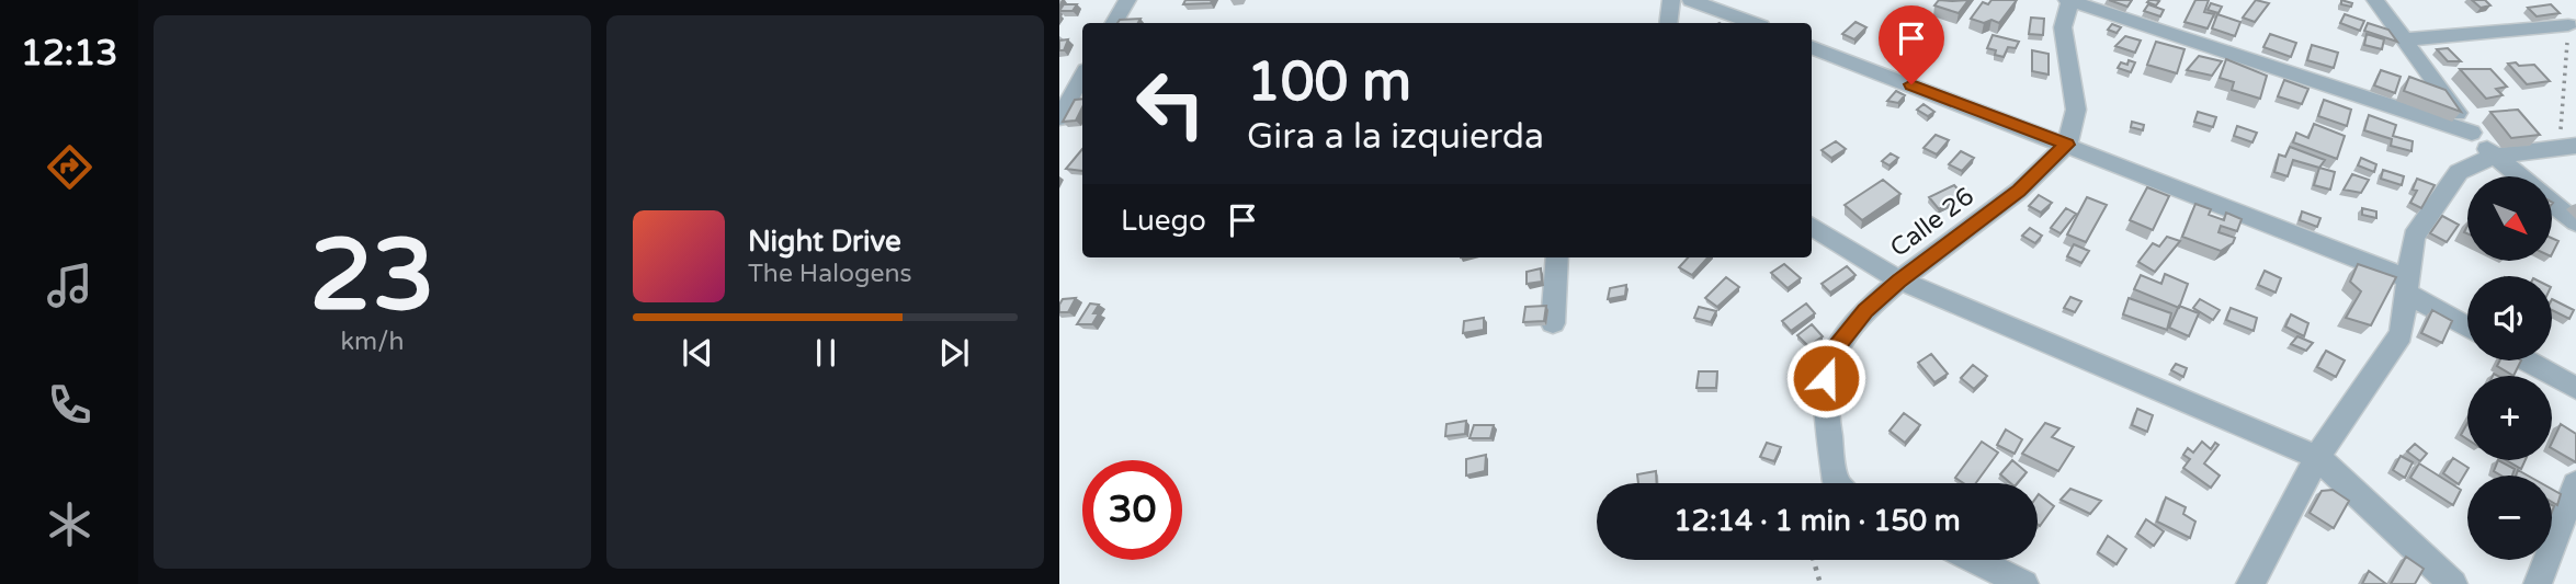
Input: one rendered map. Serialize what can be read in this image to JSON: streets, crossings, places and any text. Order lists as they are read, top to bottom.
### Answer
{
  "streets": {
    "street": ["Calle 26"]
  },
  "north": "bottom right",
  "page": {
    "tabs": "12:13",
    "tile": ["23", "km/h"],
    "turn": ["100 m", "Gira a la izquierda"],
    "map_buttons": ["+", "−"],
    "then": "Luego",
    "song": ["Night Drive", "The Halogens"],
    "limit": "30",
    "trip": "12:14 · 1 min · 150 m"
  }
}
